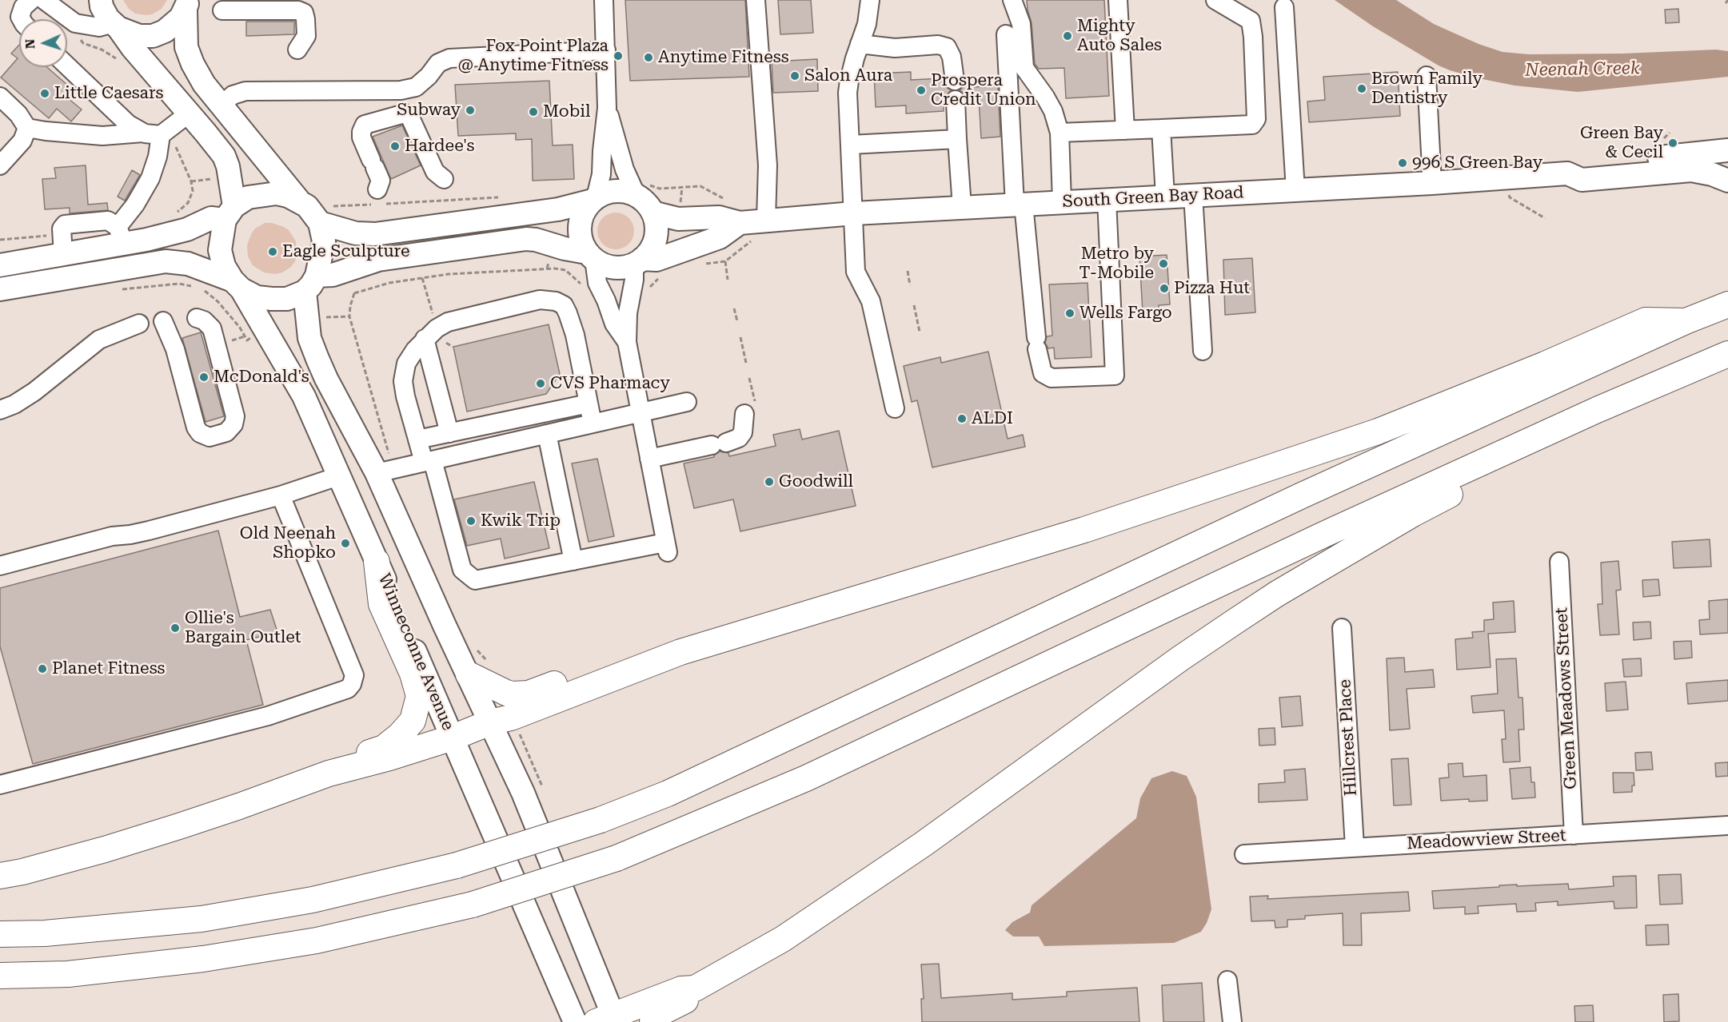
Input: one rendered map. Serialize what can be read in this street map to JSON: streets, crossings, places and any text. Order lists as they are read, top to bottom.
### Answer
{
  "streets": {
    "main road": ["South Green Bay Road", "Winneconne Avenue"],
    "street": ["Green Meadows Street", "Hillcrest Place", "Meadowview Street"]
  },
  "crossings": [
    ["Green Meadows Street", "Meadowview Street"],
    ["Hillcrest Place", "Meadowview Street"]
  ],
  "water": ["Neenah Creek"],
  "places": [
    "Mighty Auto Sales",
    "Fox Point Plaza @ Anytime Fitness",
    "Anytime Fitness",
    "Salon Aura",
    "Brown Family Dentistry",
    "Prospera Credit Union",
    "Little Caesars",
    "Subway",
    "Mobil",
    "Green Bay & Cecil",
    "Hardee's",
    "996 S Green Bay",
    "Eagle Sculpture",
    "Metro by T-Mobile",
    "Pizza Hut",
    "Wells Fargo",
    "McDonald's",
    "CVS Pharmacy",
    "ALDI",
    "Goodwill",
    "Kwik Trip",
    "Old Neenah Shopko",
    "Ollie's Bargain Outlet",
    "Planet Fitness"
  ],
  "north": "left"
}
